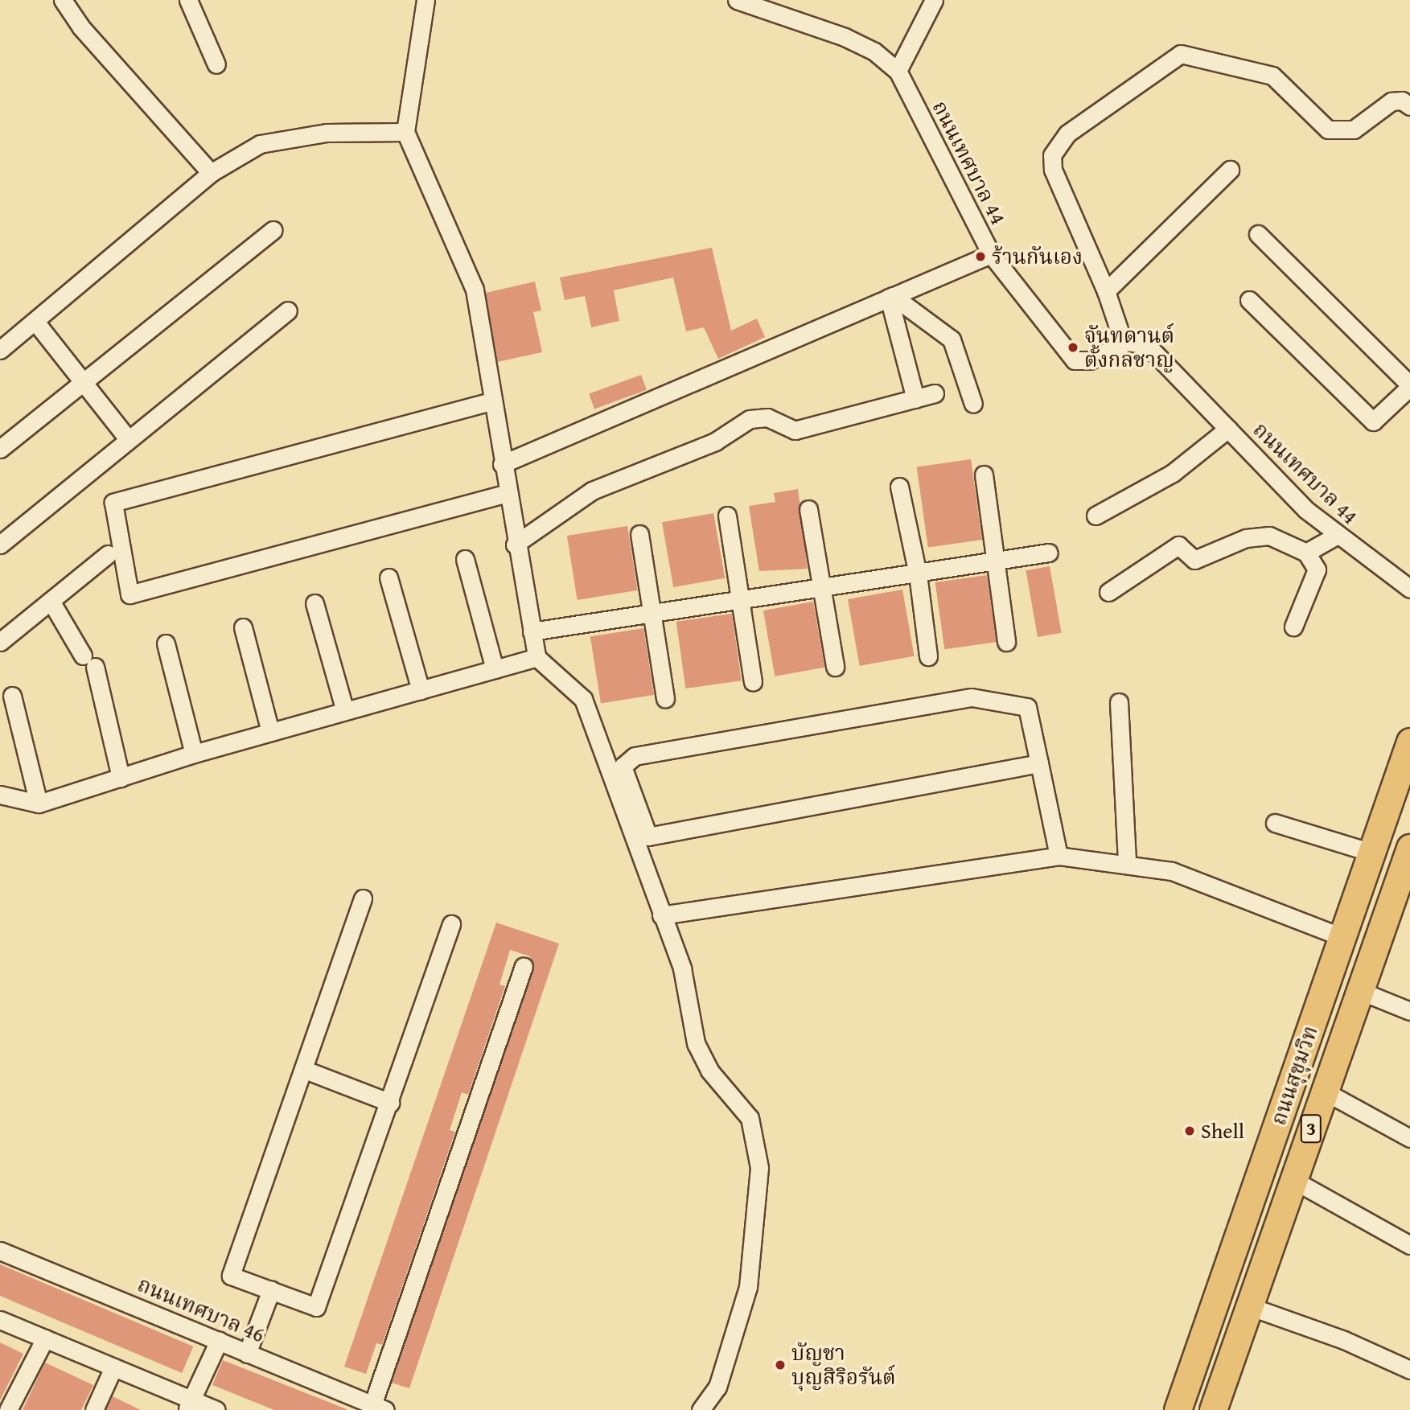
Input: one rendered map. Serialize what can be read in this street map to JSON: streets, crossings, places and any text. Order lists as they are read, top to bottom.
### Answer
{
  "streets": {
    "highway": ["ถนนสุขุมวิท", "3"],
    "street": ["ถนนเทศบาล 44", "ถนนเทศบาล 46"]
  },
  "places": [
    "ร้านกันเอง",
    "จันทดานต์ ตั้งกลชาญ",
    "Shell",
    "บัญชา บุญสิริอรันต์"
  ]
}
